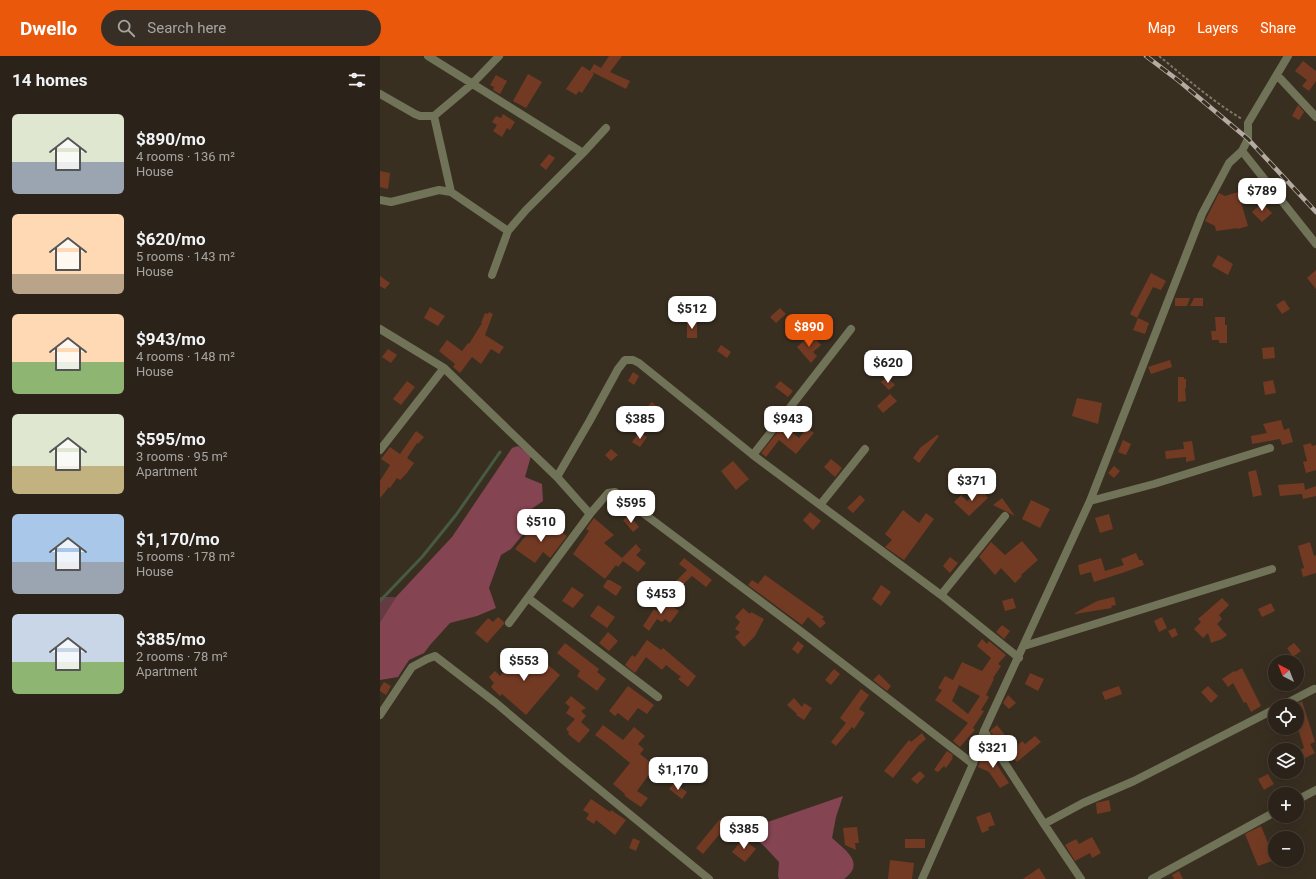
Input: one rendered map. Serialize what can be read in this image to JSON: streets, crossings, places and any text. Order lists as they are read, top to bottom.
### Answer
{
  "north": "top left",
  "page": {
    "header": "Dwello",
    "search": "Search here",
    "nav": ["Map", "Layers", "Share"],
    "heading": "14 homes",
    "list": [
      {
        "name": "$890/mo",
        "note": "4 rooms · 136 m² · House"
      },
      {
        "name": "$620/mo",
        "note": "5 rooms · 143 m² · House"
      },
      {
        "name": "$943/mo",
        "note": "4 rooms · 148 m² · House"
      },
      {
        "name": "$595/mo",
        "note": "3 rooms · 95 m² · Apartment"
      },
      {
        "name": "$1,170/mo",
        "note": "5 rooms · 178 m² · House"
      },
      {
        "name": "$385/mo",
        "note": "2 rooms · 78 m² · Apartment"
      }
    ],
    "price": [
      "$789",
      "$512",
      "$890",
      "$620",
      "$385",
      "$943",
      "$371",
      "$595",
      "$510",
      "$453",
      "$553",
      "$321",
      "$1,170",
      "$385"
    ],
    "map_buttons": ["+", "−"]
  }
}
